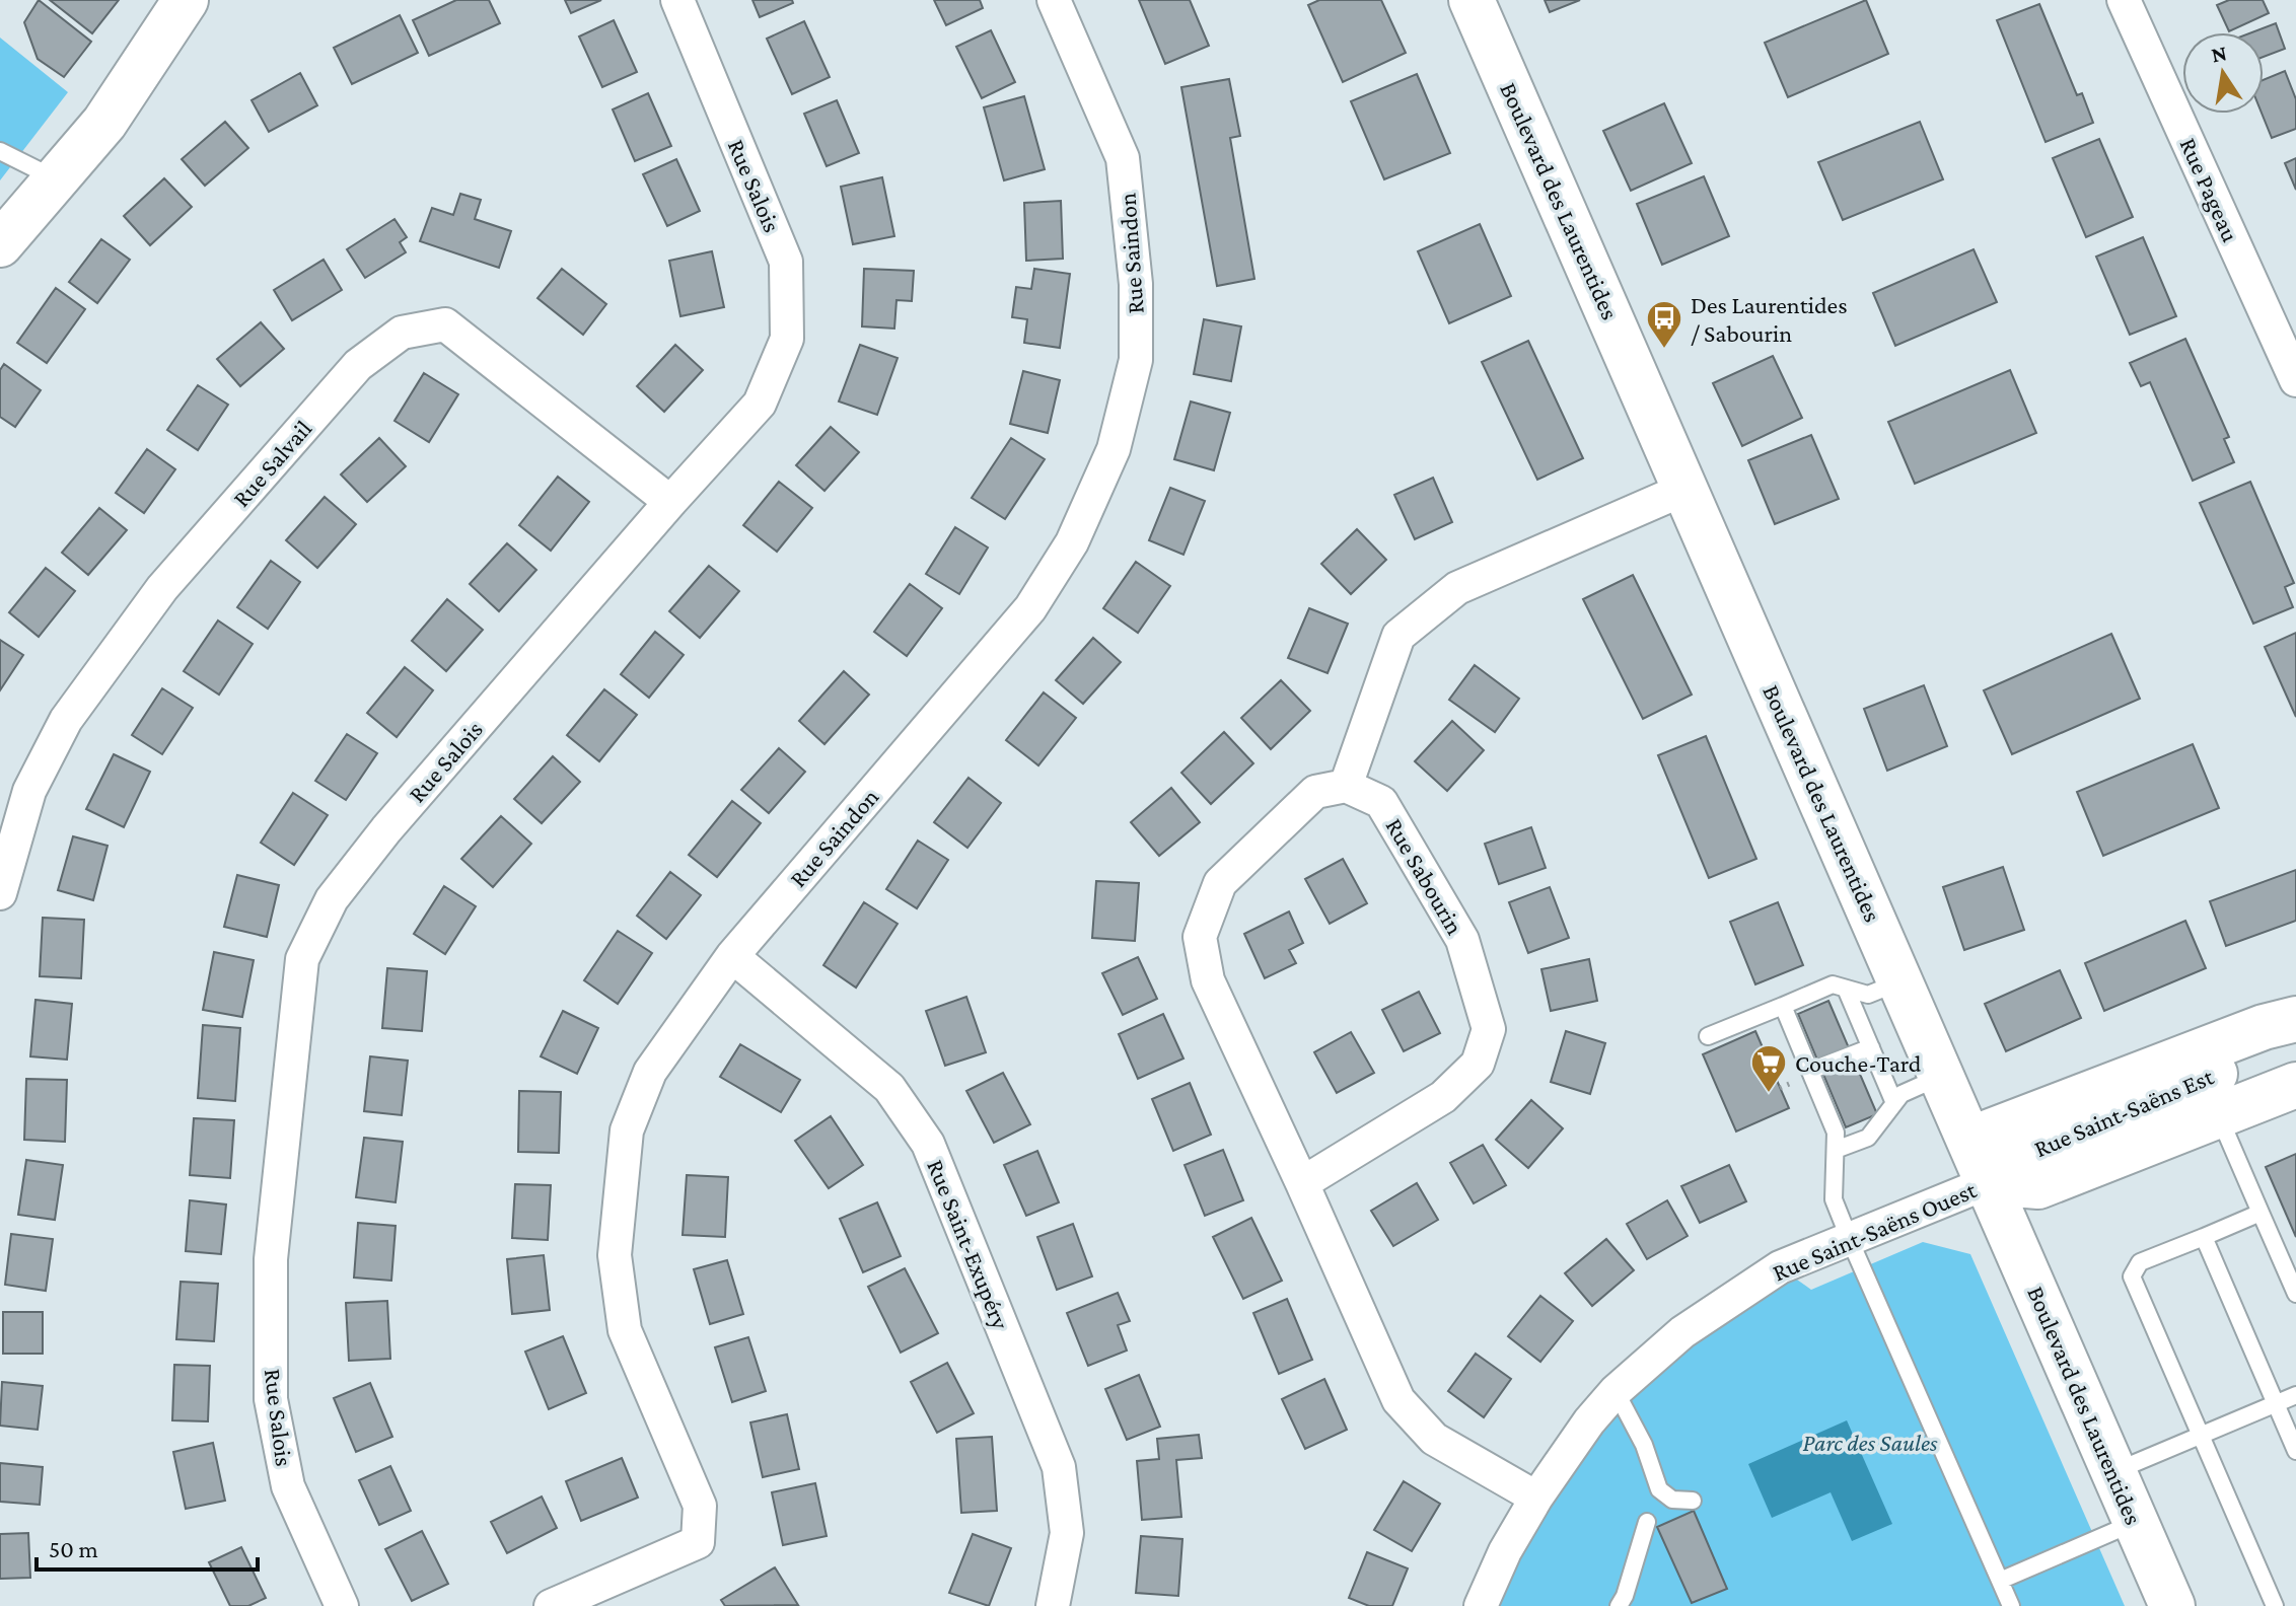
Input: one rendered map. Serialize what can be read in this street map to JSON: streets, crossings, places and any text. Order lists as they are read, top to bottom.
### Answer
{
  "streets": {
    "street": [
      "Rue Salois",
      "Rue Pageau",
      "Boulevard des Laurentides",
      "Rue Saindon",
      "Rue Salvail",
      "Rue Sabourin",
      "Rue Saint-Saëns Est",
      "Rue Saint-Saëns Ouest",
      "Rue Saint-Exupéry"
    ]
  },
  "crossings": [
    ["Rue Salois", "Rue Salvail"],
    ["Boulevard des Laurentides", "Rue Saint-Saëns Est"],
    ["Boulevard des Laurentides", "Rue Saint-Saëns Ouest"],
    ["Rue Saindon", "Rue Saint-Exupéry"],
    ["Rue Saint-Saëns Est", "Rue Saint-Saëns Ouest"]
  ],
  "parks": ["Parc des Saules"],
  "places": {
    "bus stop": ["Des Laurentides / Sabourin"],
    "supermarket": ["Couche-Tard"]
  },
  "scale_bar": "50 m",
  "north": "top"
}
